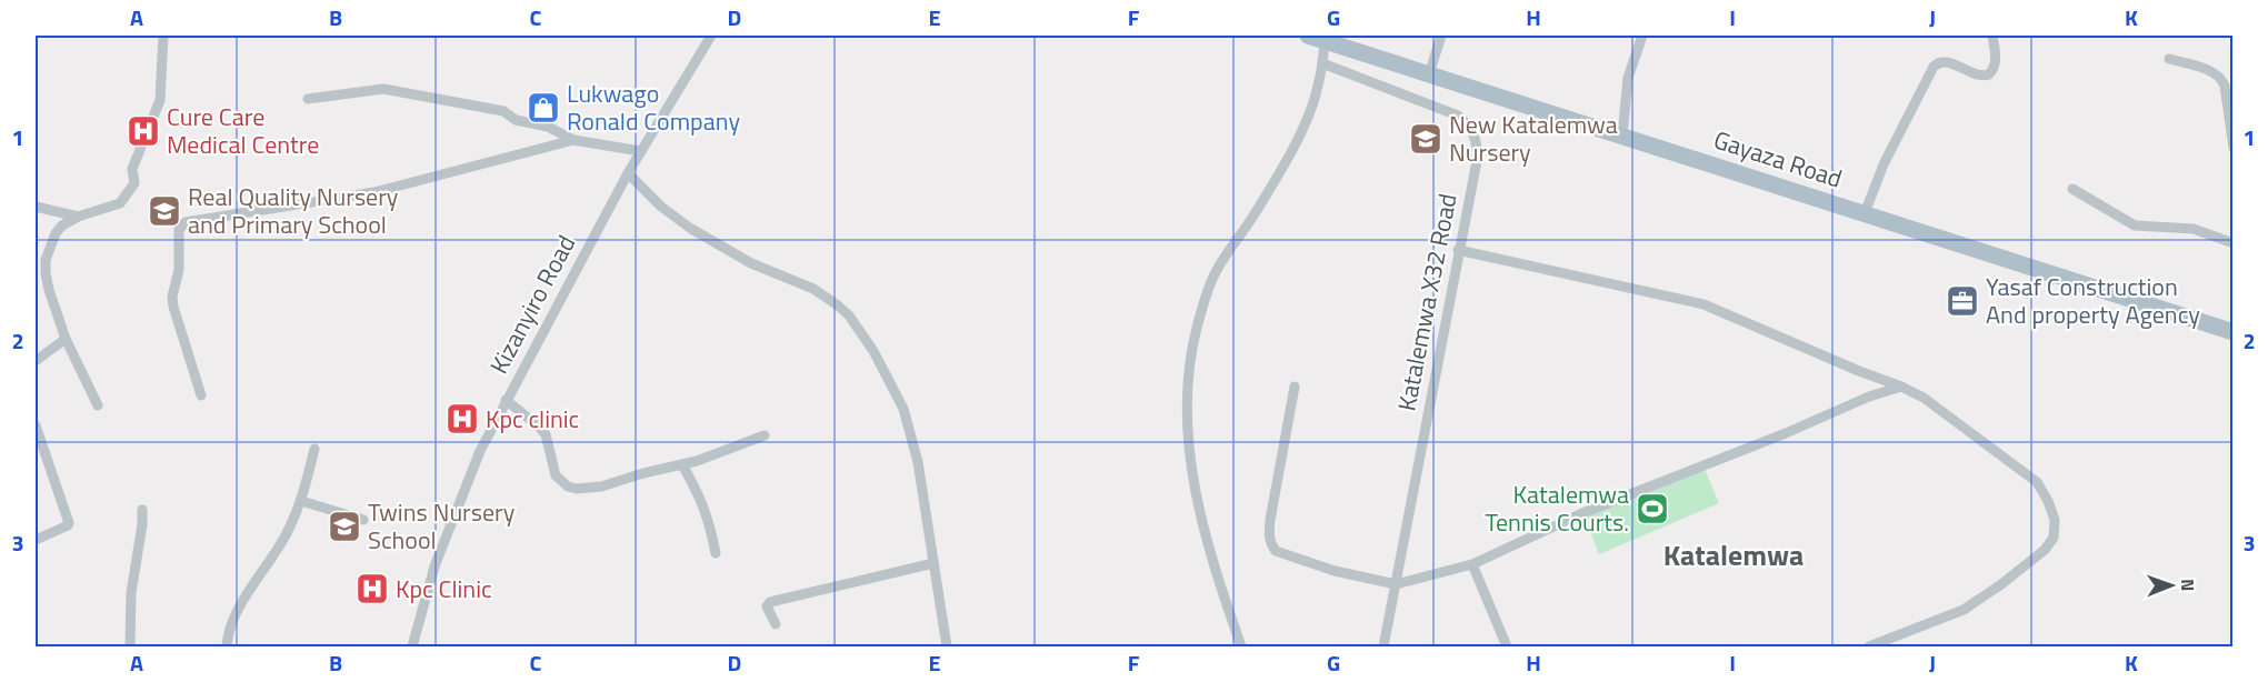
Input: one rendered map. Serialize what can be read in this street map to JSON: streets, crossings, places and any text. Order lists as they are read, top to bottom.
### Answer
{
  "streets": {
    "main road": ["Gayaza Road"],
    "street": ["Katalemwa X32 Road", "Kizanyiro Road"]
  },
  "districts": ["Katalemwa"],
  "places": {
    "shop": ["Lukwago Ronald Company"],
    "hospital": ["Cure Care Medical Centre", "Kpc clinic", "Kpc Clinic"],
    "school or university": ["New Katalemwa Nursery", "Real Quality Nursery and Primary School", "Twins Nursery School"],
    "office": ["Yasaf Construction And property Agency"],
    "sports": ["Katalemwa Tennis Courts."]
  },
  "north": "right",
  "grid": {
    "columns": [
      "A",
      "B",
      "C",
      "D",
      "E",
      "F",
      "G",
      "H",
      "I",
      "J",
      "K"
    ],
    "rows": ["1", "2", "3"]
  }
}
